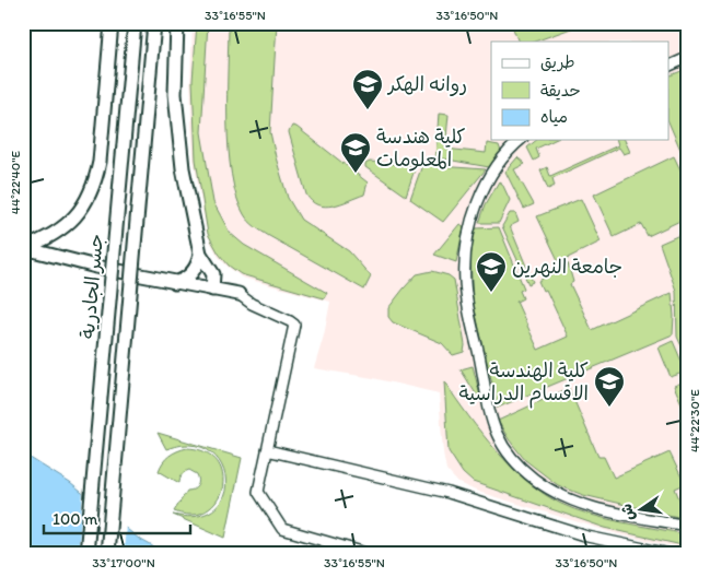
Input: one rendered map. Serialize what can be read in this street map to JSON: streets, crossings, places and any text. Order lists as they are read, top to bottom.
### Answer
{
  "streets": {
    "main road": ["جسر الجادرية"]
  },
  "places": {
    "school or university": [
      "روانه الهكر",
      "كلية هندسة المعلومات",
      "جامعة النهرين",
      "كلية الهندسة الاقسام الدراسية"
    ]
  },
  "legend": ["طريق", "حديقة", "مياه"],
  "scale_bar": "100 m",
  "north": "left",
  "coordinates": [
    "33°16'55\"N",
    "33°16'50\"N",
    "44°22'40\"E",
    "44°22'30\"E",
    "33°17'00\"N"
  ]
}
